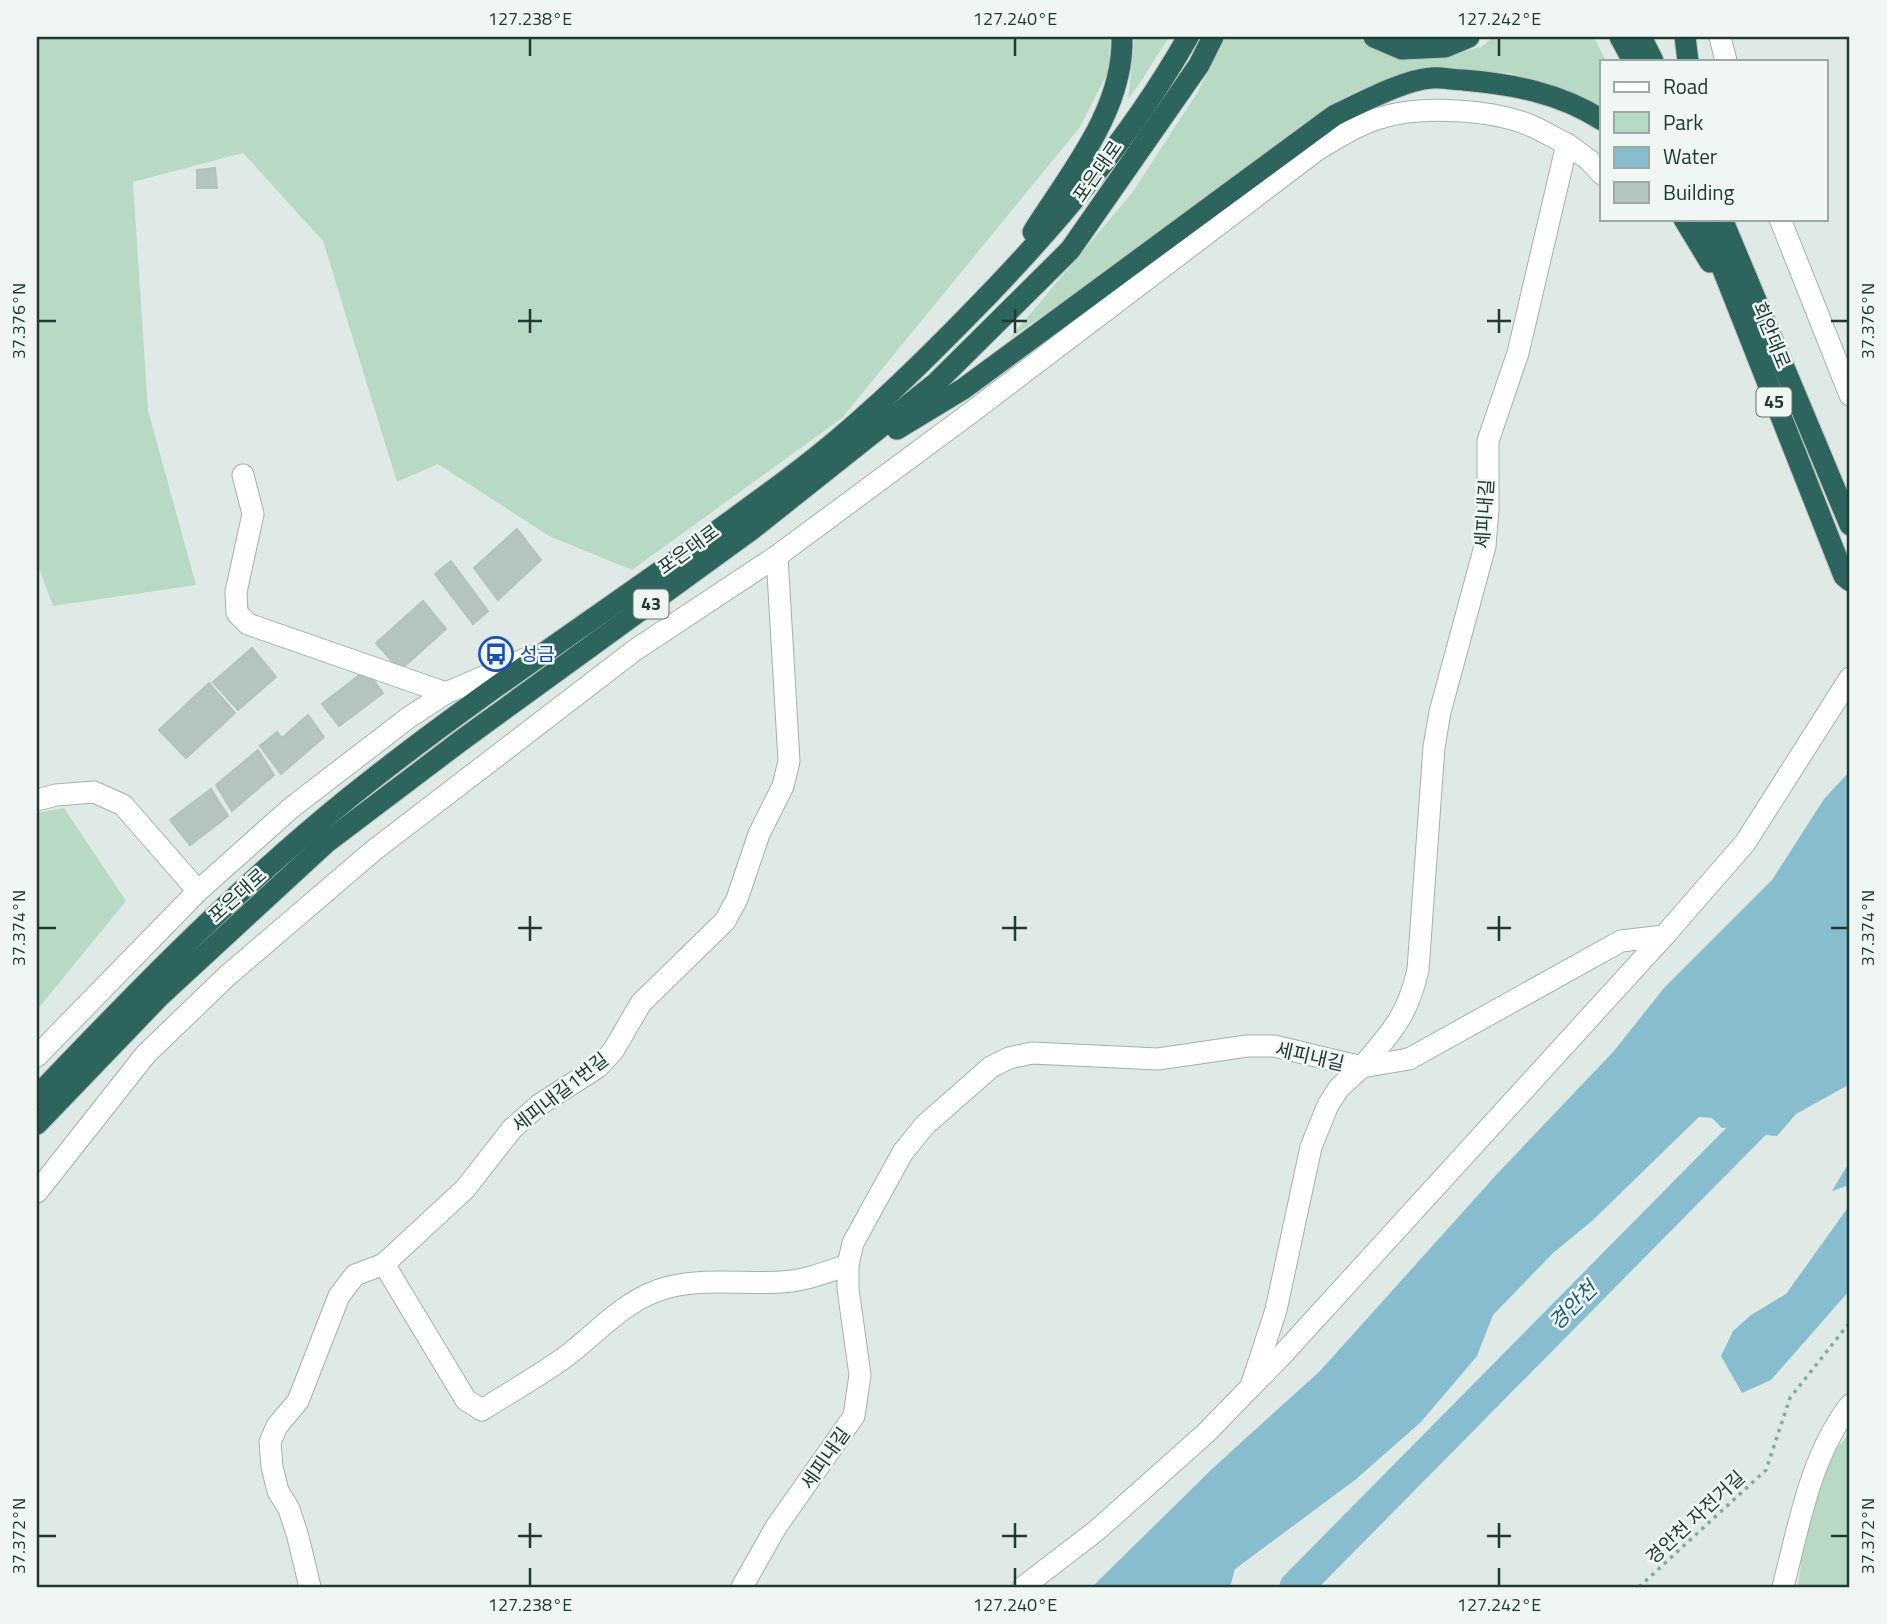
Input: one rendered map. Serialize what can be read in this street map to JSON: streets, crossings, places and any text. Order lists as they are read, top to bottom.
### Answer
{
  "streets": {
    "highway": [
      "포은대로",
      "회안대로",
      "45",
      "43"
    ],
    "street": ["세피내길", "세피내길1번길"],
    "path": ["경안천 자전거길"]
  },
  "water": ["경안천"],
  "places": {
    "bus stop": ["성금"]
  },
  "legend": [
    "Road",
    "Park",
    "Water",
    "Building"
  ],
  "coordinates": [
    "127.238°E",
    "127.240°E",
    "127.242°E",
    "37.376°N",
    "37.374°N",
    "37.372°N"
  ]
}
